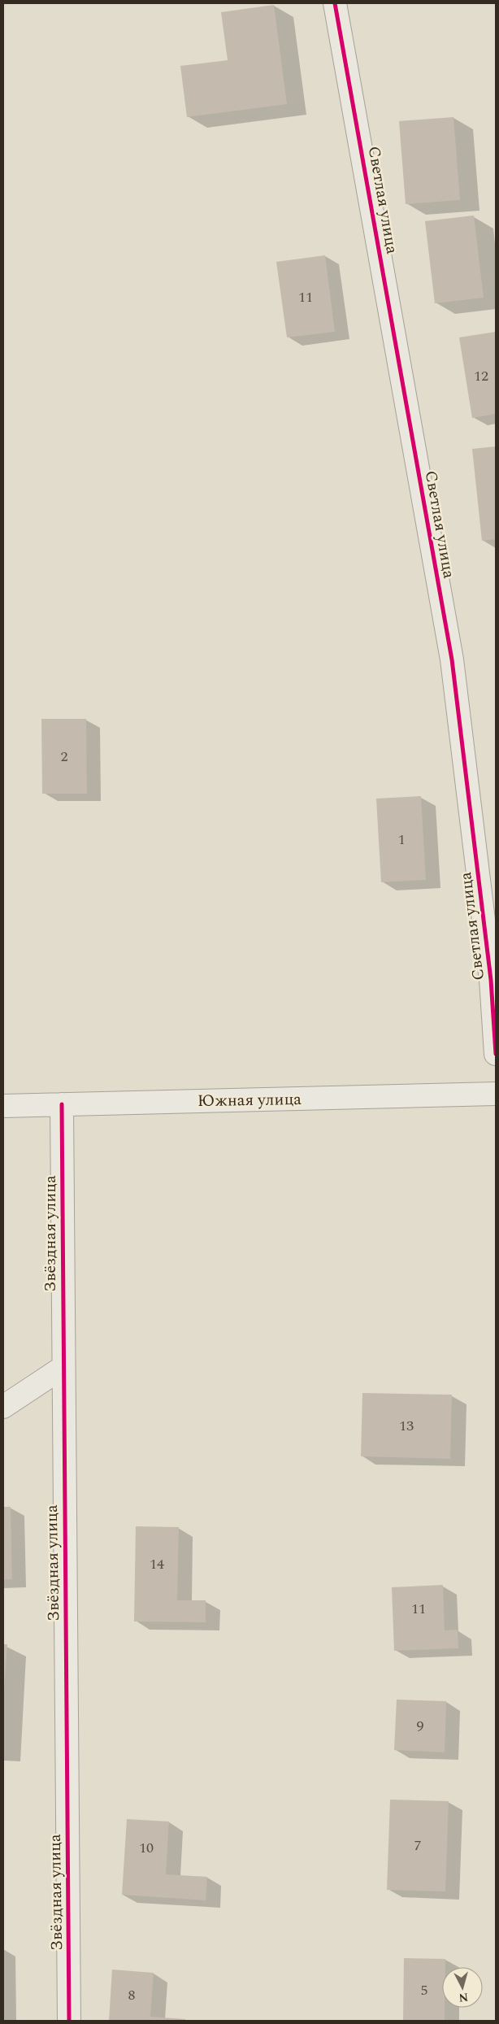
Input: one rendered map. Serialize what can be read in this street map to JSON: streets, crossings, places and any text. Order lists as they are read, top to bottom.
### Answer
{
  "streets": {
    "street": ["Светлая улица", "Южная улица", "Звёздная улица"]
  },
  "crossings": [
    ["Южная улица", "Звёздная улица"]
  ],
  "house_numbers": [
    "11",
    "12",
    "2",
    "1",
    "13",
    "14",
    "11",
    "9",
    "7",
    "10",
    "5",
    "8"
  ],
  "north": "bottom"
}
